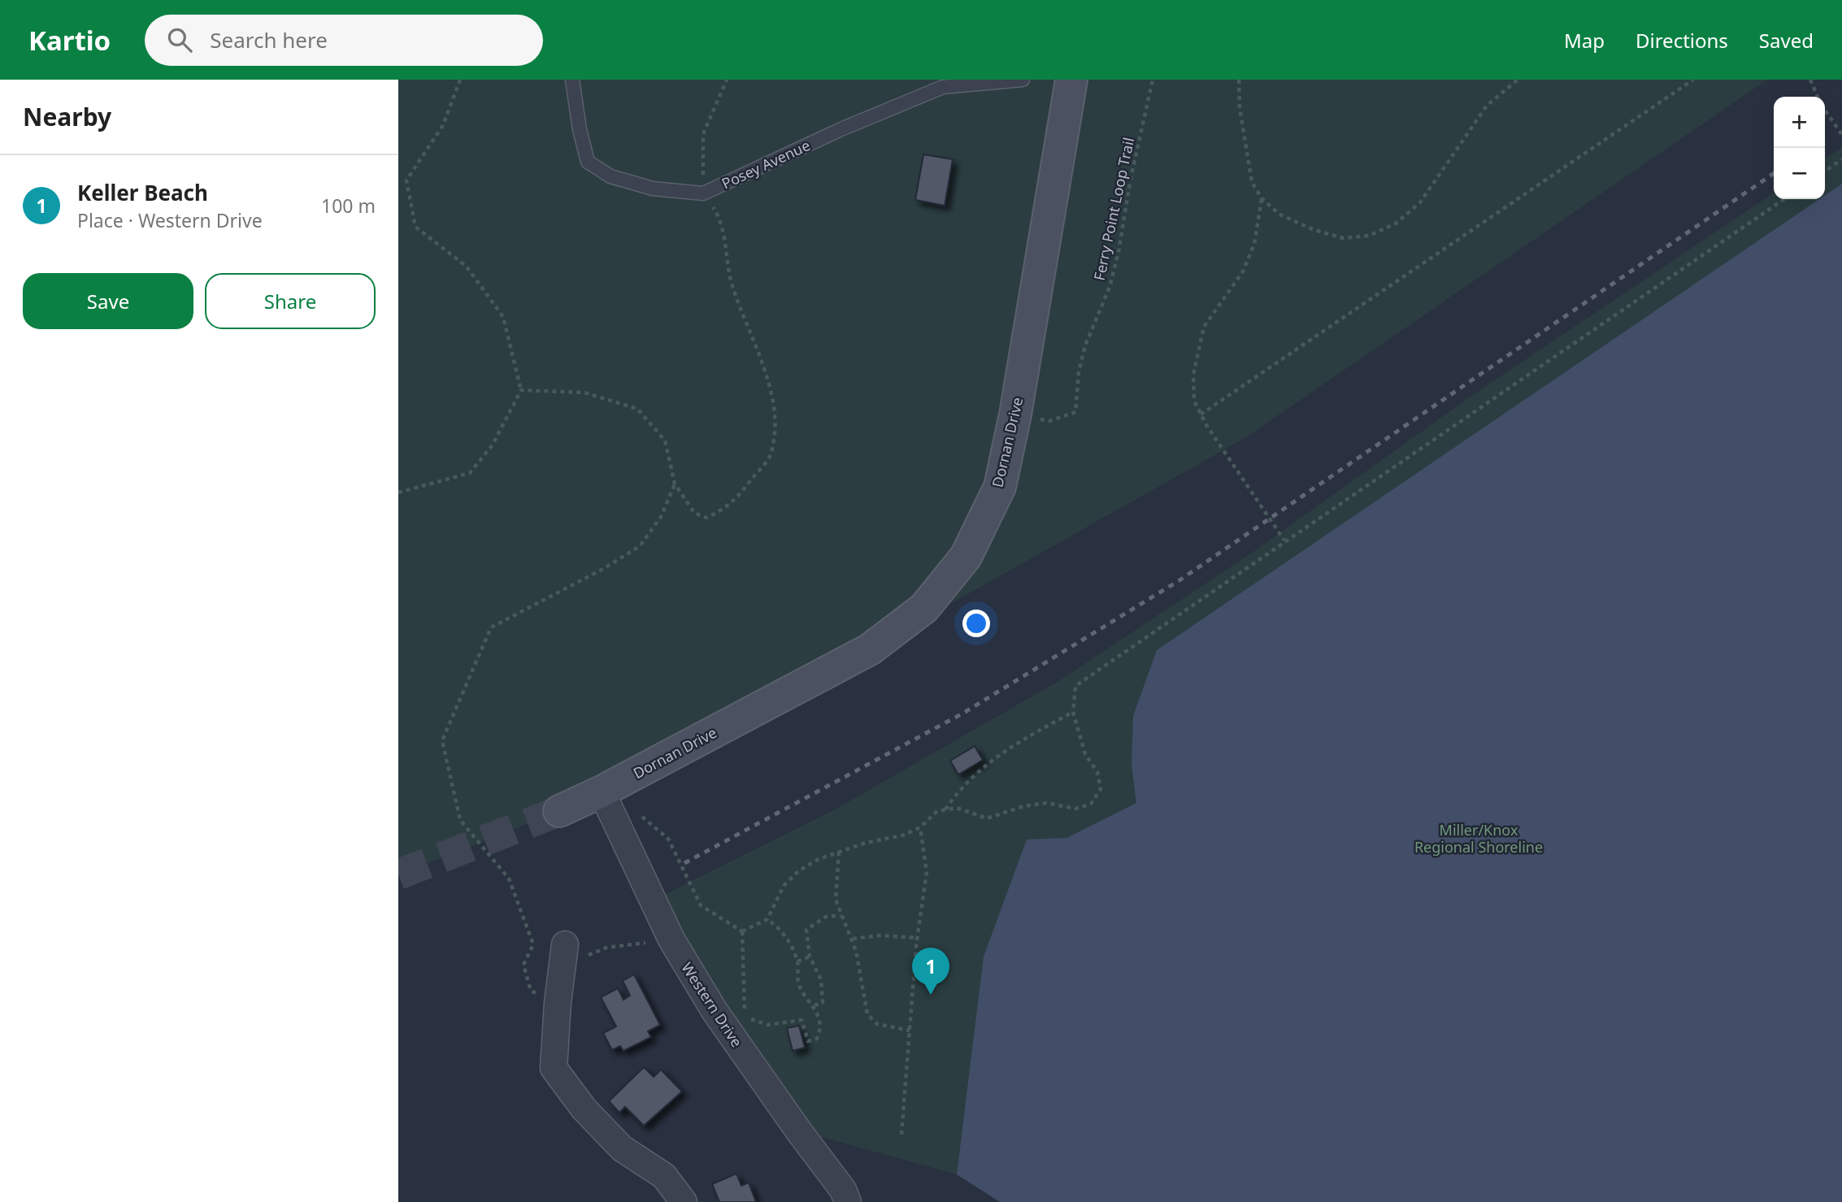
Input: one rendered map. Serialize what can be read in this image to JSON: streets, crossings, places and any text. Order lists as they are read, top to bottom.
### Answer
{
  "streets": {
    "street": ["Dornan Drive", "Western Drive"],
    "lane": ["Posey Avenue"],
    "path": ["Ferry Point Loop Trail"]
  },
  "crossings": [
    ["Ferry Point Loop Trail", "Dornan Drive"],
    ["Dornan Drive", "Western Drive"]
  ],
  "parks": ["Miller/Knox Regional Shoreline"],
  "page": {
    "header": "Kartio",
    "search": "Search here",
    "nav": ["Map", "Directions", "Saved"],
    "heading": "Nearby",
    "map_buttons": ["+", "−"],
    "list": [
      {
        "mark": "1",
        "name": "Keller Beach",
        "note": "Place · Western Drive",
        "value": "100 m"
      }
    ],
    "buttons": ["Save", "Share"],
    "pins": "1"
  }
}
